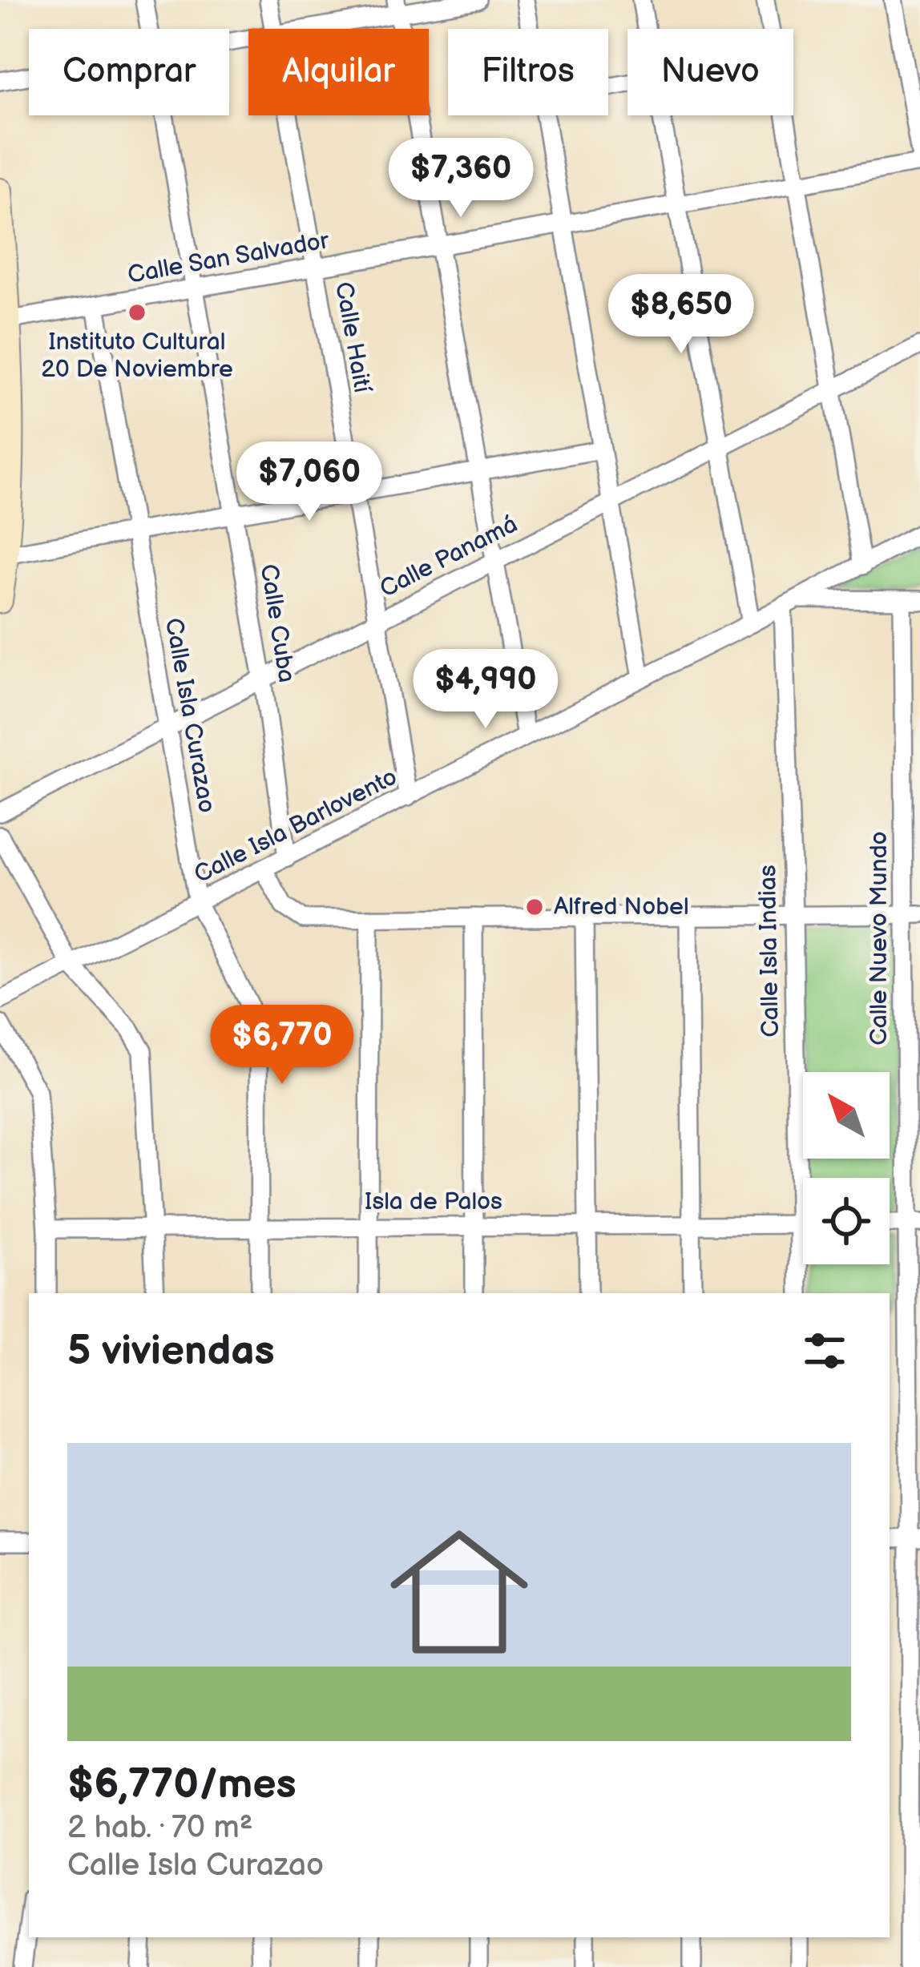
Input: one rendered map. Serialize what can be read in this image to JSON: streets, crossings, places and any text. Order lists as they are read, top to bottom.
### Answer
{
  "streets": {
    "street": [
      "Calle San Salvador",
      "Calle Haití",
      "Calle Panamá",
      "Calle Cuba",
      "Calle Isla Curazao",
      "Calle Isla Barlovento",
      "Calle Nuevo Mundo",
      "Calle Isla Indias",
      "Isla de Palos"
    ]
  },
  "crossings": [
    ["Calle San Salvador", "Calle Haití"],
    ["Calle San Salvador", "Calle Cuba"],
    ["Calle San Salvador", "Calle Isla Curazao"],
    ["Calle Haití", "Calle Panamá"],
    ["Calle Haití", "Calle Isla Barlovento"],
    ["Calle Panamá", "Calle Cuba"],
    ["Calle Panamá", "Calle Isla Curazao"],
    ["Calle Cuba", "Calle Isla Barlovento"],
    ["Calle Isla Curazao", "Calle Isla Barlovento"],
    ["Calle Isla Curazao", "Isla de Palos"],
    ["Calle Isla Barlovento", "Calle Isla Indias"],
    ["Calle Isla Indias", "Isla de Palos"]
  ],
  "places": ["Instituto Cultural 20 De Noviembre", "Alfred Nobel"],
  "north": "top left",
  "page": {
    "chip": [
      "Comprar",
      "Alquilar",
      "Filtros",
      "Nuevo"
    ],
    "price": [
      "$7,360",
      "$8,650",
      "$7,060",
      "$4,990",
      "$6,770"
    ],
    "heading": "5 viviendas",
    "list": [
      {
        "name": "$6,770/mes",
        "note": "2 hab. · 70 m² · Calle Isla Curazao"
      }
    ]
  }
}
